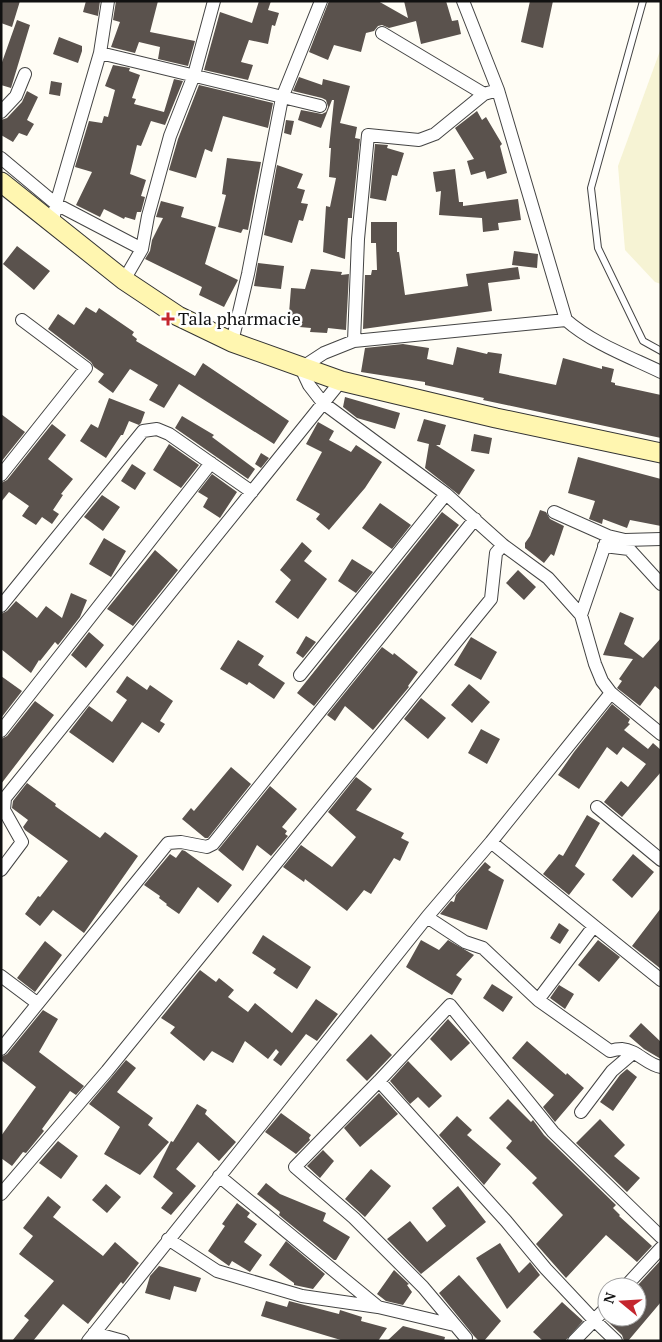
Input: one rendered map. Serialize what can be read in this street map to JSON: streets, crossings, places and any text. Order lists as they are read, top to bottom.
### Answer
{
  "places": {
    "health": ["Tala pharmacie"]
  },
  "north": "left"
}
